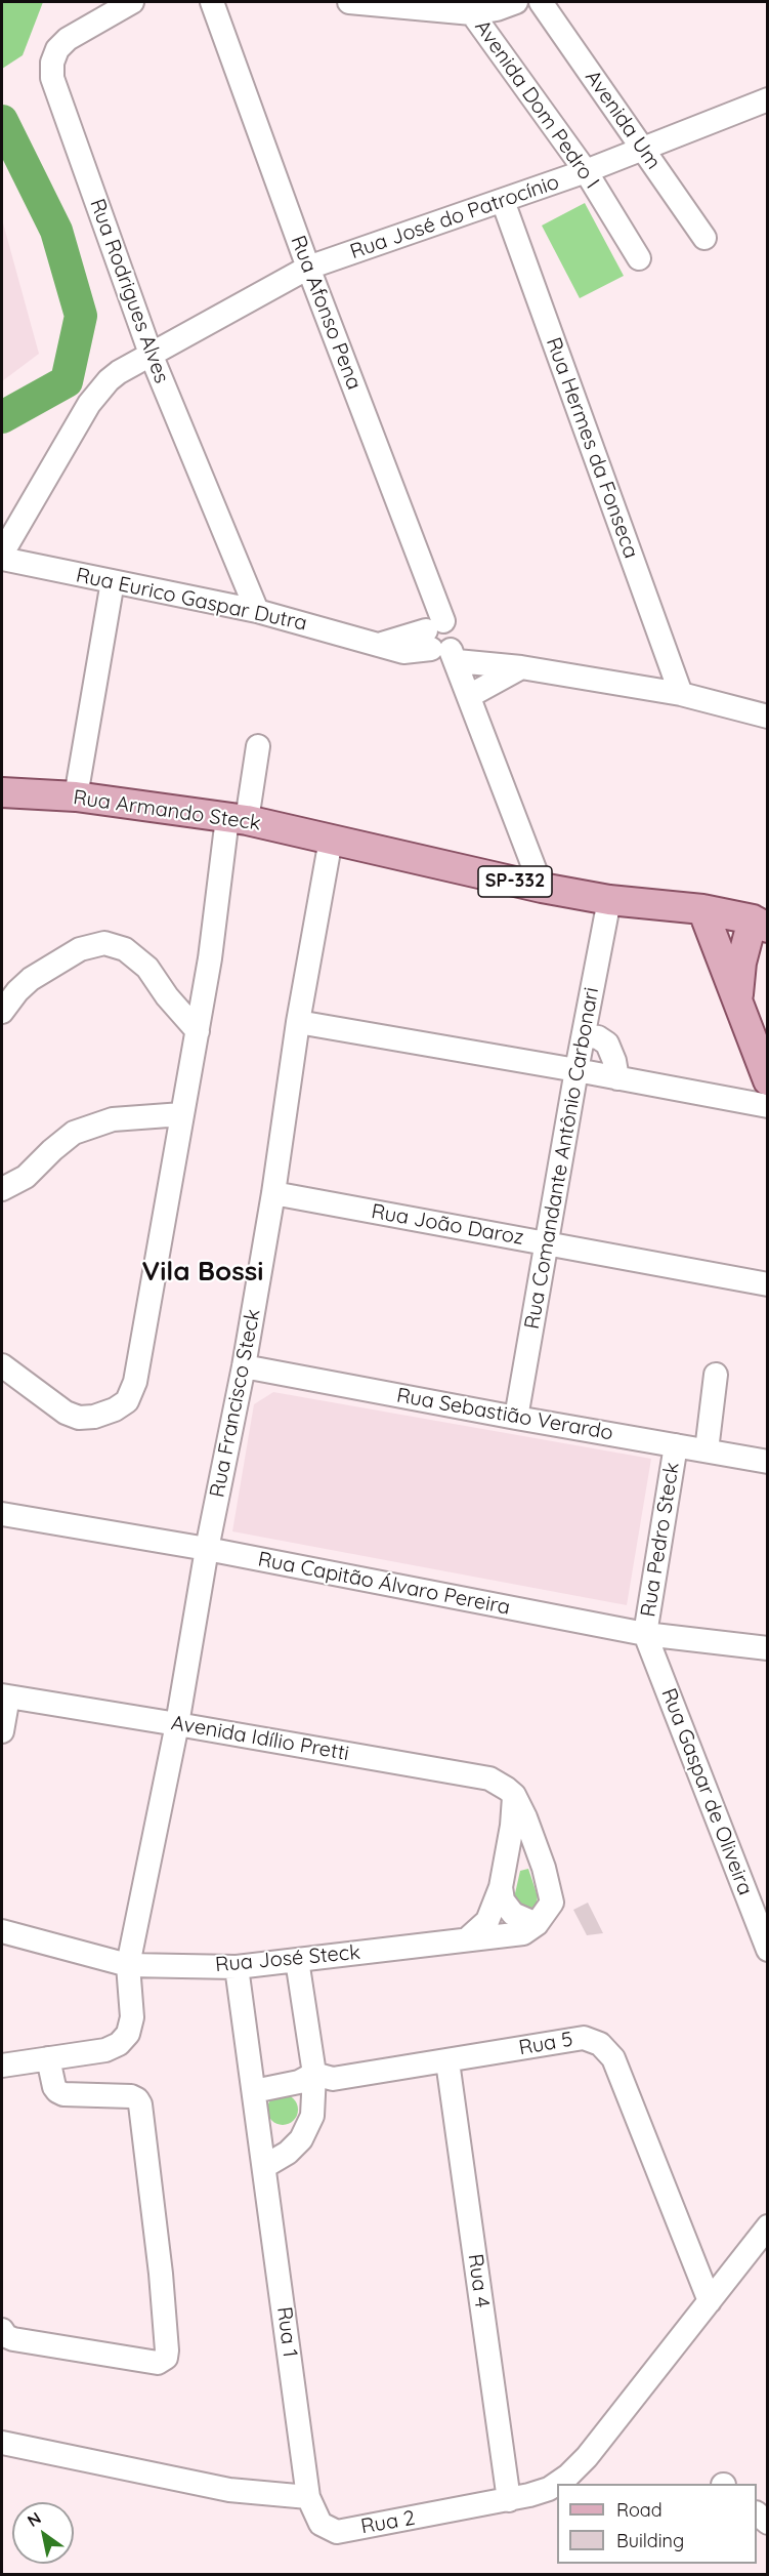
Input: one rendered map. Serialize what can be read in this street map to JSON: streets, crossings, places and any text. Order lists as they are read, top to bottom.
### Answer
{
  "streets": {
    "main road": ["Rua Armando Steck", "SP-332"],
    "street": [
      "Avenida Dom Pedro I",
      "Avenida Um",
      "Rua José do Patrocínio",
      "Rua Rodrigues Alves",
      "Rua Afonso Pena",
      "Rua Hermes da Fonseca",
      "Rua Eurico Gaspar Dutra",
      "Rua Comandante Antônio Carbonari",
      "Rua João Daroz",
      "Rua Francisco Steck",
      "Rua Sebastião Verardo",
      "Rua Pedro Steck",
      "Rua Capitão Álvaro Pereira",
      "Avenida Idílio Pretti",
      "Rua Gaspar de Oliveira",
      "Rua José Steck",
      "Rua 5",
      "Rua 4",
      "Rua 1",
      "Rua 2"
    ]
  },
  "crossings": [
    ["Avenida Dom Pedro I", "Rua José do Patrocínio"],
    ["Avenida Um", "Rua José do Patrocínio"],
    ["Rua José do Patrocínio", "Rua Rodrigues Alves"],
    ["Rua José do Patrocínio", "Rua Afonso Pena"],
    ["Rua José do Patrocínio", "Rua Hermes da Fonseca"],
    ["Rua Rodrigues Alves", "Rua Eurico Gaspar Dutra"],
    ["Rua Afonso Pena", "Rua Eurico Gaspar Dutra"],
    ["Rua Afonso Pena", "SP-332"],
    ["Rua Hermes da Fonseca", "Rua Eurico Gaspar Dutra"],
    ["Rua Armando Steck", "SP-332"],
    ["Rua Armando Steck", "Rua Francisco Steck"],
    ["SP-332", "Rua Comandante Antônio Carbonari"],
    ["SP-332", "Rua Francisco Steck"],
    ["Rua Comandante Antônio Carbonari", "Rua João Daroz"],
    ["Rua Comandante Antônio Carbonari", "Rua Sebastião Verardo"],
    ["Rua João Daroz", "Rua Francisco Steck"],
    ["Rua Francisco Steck", "Rua Sebastião Verardo"],
    ["Rua Francisco Steck", "Rua Capitão Álvaro Pereira"],
    ["Rua Francisco Steck", "Avenida Idílio Pretti"],
    ["Rua Francisco Steck", "Rua José Steck"],
    ["Rua Sebastião Verardo", "Rua Pedro Steck"],
    ["Rua Pedro Steck", "Rua Capitão Álvaro Pereira"],
    ["Rua Pedro Steck", "Rua Gaspar de Oliveira"],
    ["Rua Capitão Álvaro Pereira", "Rua Gaspar de Oliveira"],
    ["Rua José Steck", "Rua 1"],
    ["Rua 5", "Rua 4"],
    ["Rua 5", "Rua 1"],
    ["Rua 5", "Rua 2"],
    ["Rua 4", "Rua 2"],
    ["Rua 1", "Rua 2"]
  ],
  "districts": ["Vila Bossi"],
  "legend": ["Road", "Building"],
  "north": "top left"
}
